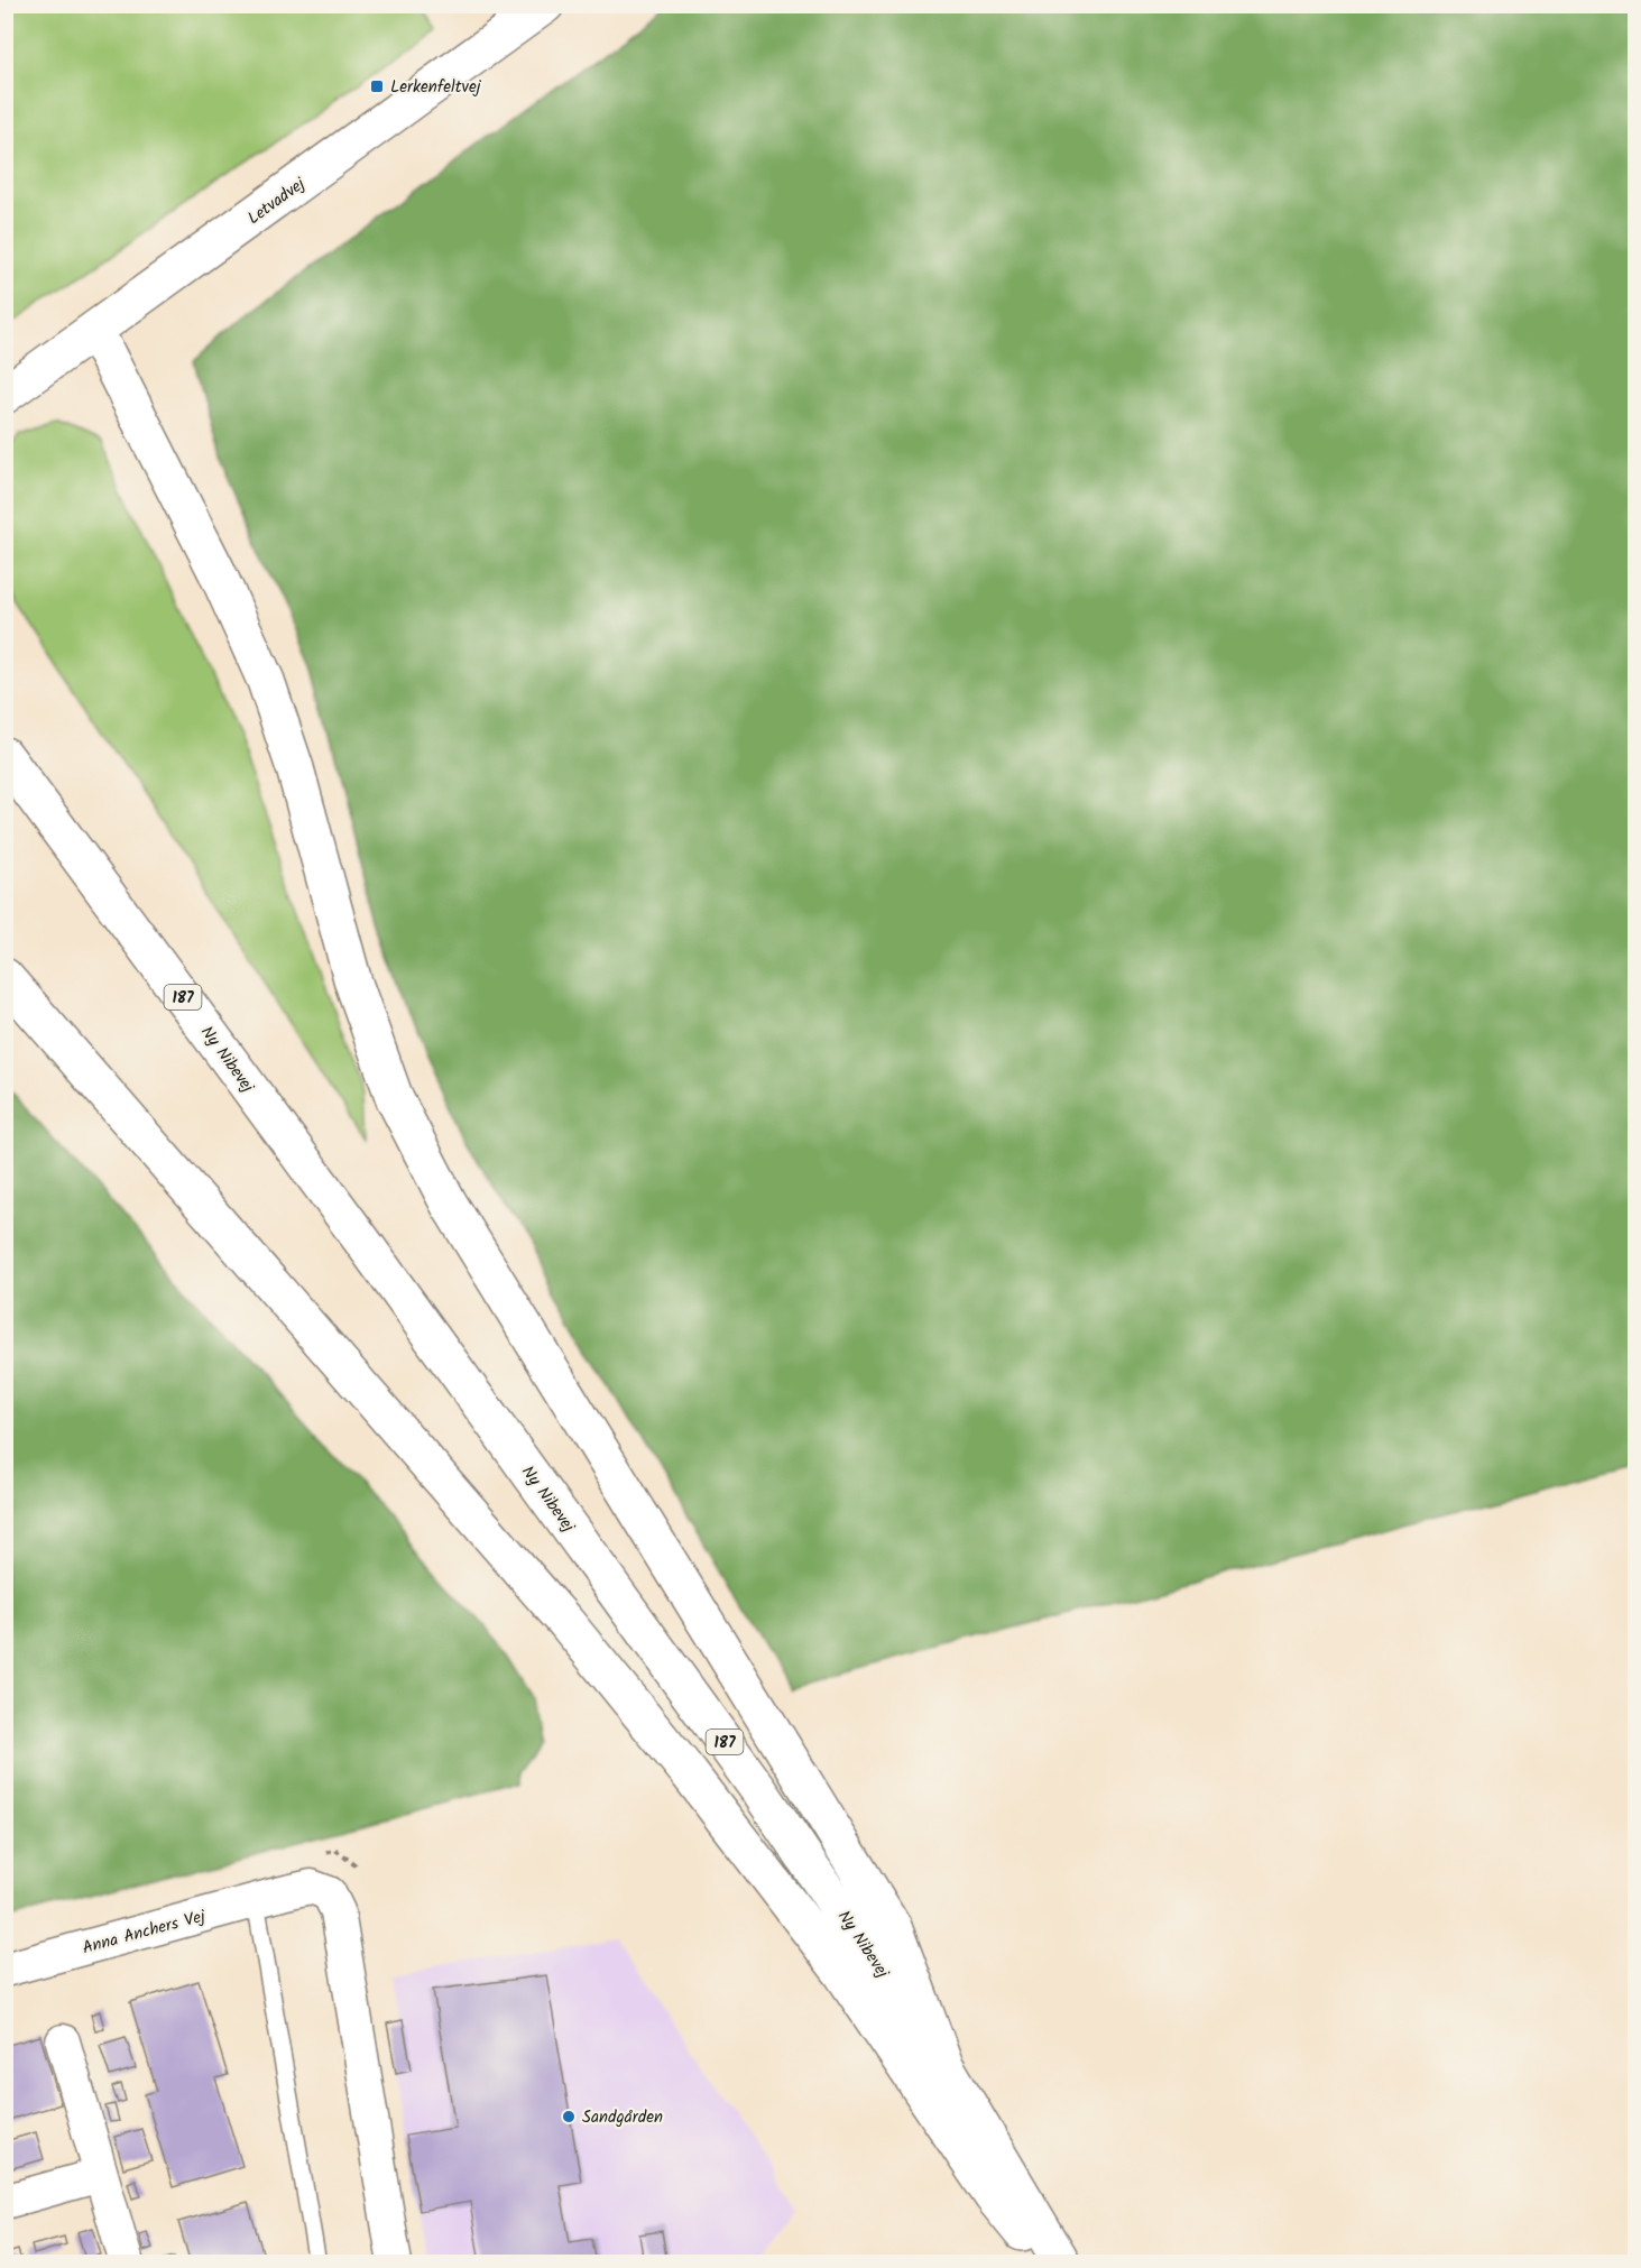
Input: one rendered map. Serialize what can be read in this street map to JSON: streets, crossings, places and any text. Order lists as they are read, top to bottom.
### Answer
{
  "streets": {
    "main road": ["Letvadvej", "187", "Ny Nibevej"],
    "street": ["Anna Anchers Vej"]
  },
  "places": {
    "transit": ["Lerkenfeltvej"],
    "other": ["Sandgården"]
  }
}
